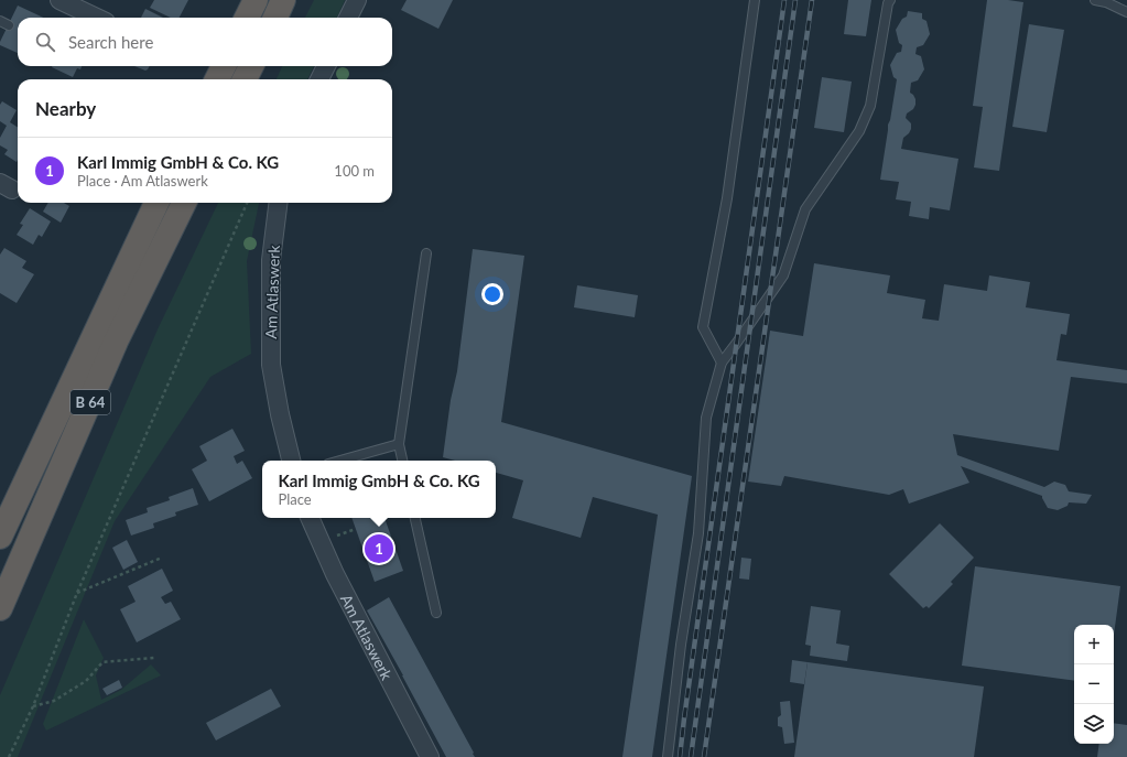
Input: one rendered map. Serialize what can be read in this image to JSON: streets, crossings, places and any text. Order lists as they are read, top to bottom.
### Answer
{
  "streets": {
    "highway": ["B 64"],
    "street": ["Am Atlaswerk"]
  },
  "page": {
    "search": "Search here",
    "heading": "Nearby",
    "list": [
      {
        "mark": "1",
        "name": "Karl Immig GmbH & Co. KG",
        "note": "Place · Am Atlaswerk",
        "value": "100 m"
      }
    ],
    "popup": ["Karl Immig GmbH & Co. KG", "Place"],
    "pins": "1",
    "map_buttons": ["+", "−"]
  }
}
